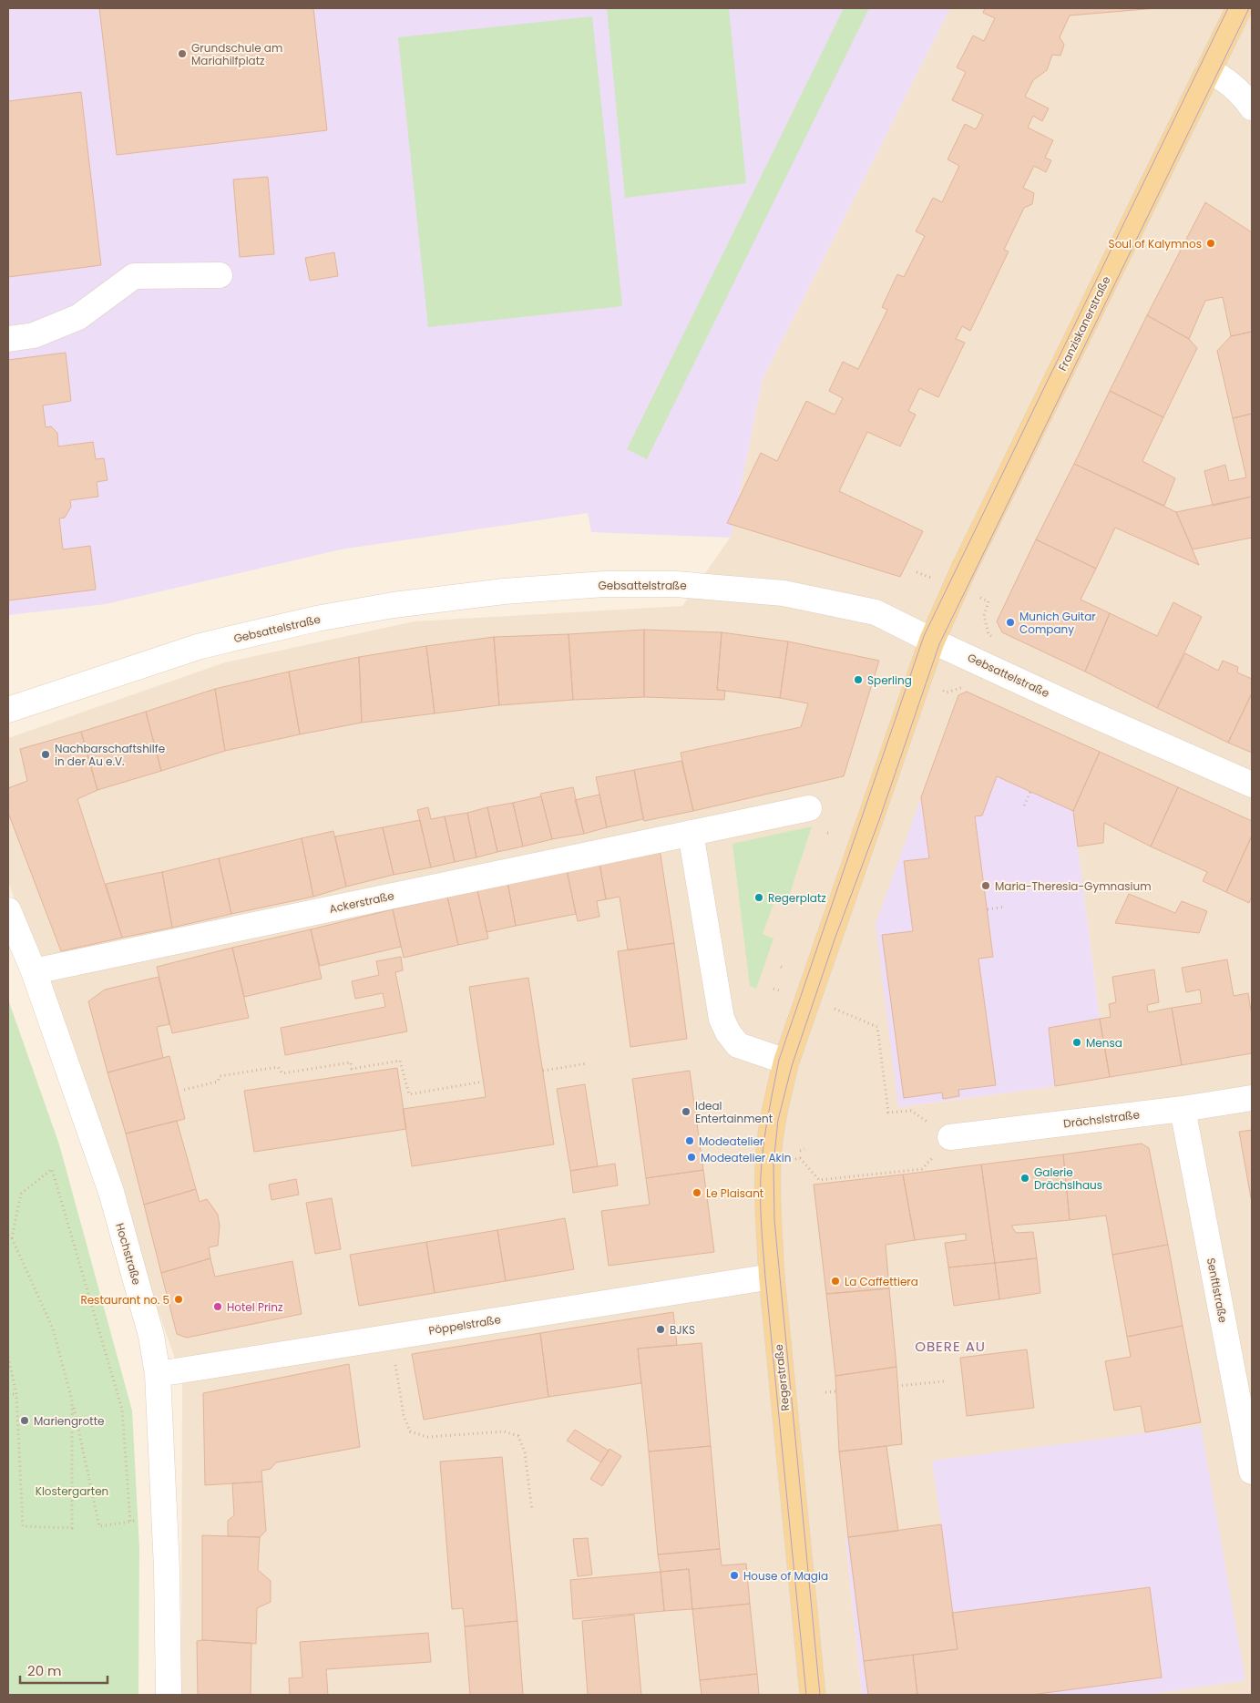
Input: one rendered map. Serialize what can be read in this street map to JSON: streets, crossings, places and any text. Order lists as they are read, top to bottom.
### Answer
{
  "streets": {
    "main road": ["Franziskanerstraße", "Regerstraße"],
    "street": [
      "Gebsattelstraße",
      "Ackerstraße",
      "Drächslstraße",
      "Hochstraße",
      "Senftlstraße",
      "Pöppelstraße"
    ]
  },
  "crossings": [
    ["Franziskanerstraße", "Gebsattelstraße"],
    ["Ackerstraße", "Hochstraße"],
    ["Drächslstraße", "Senftlstraße"],
    ["Hochstraße", "Pöppelstraße"],
    ["Pöppelstraße", "Regerstraße"]
  ],
  "districts": ["OBERE AU"],
  "parks": ["Klostergarten"],
  "places": [
    "Grundschule am Mariahilfplatz",
    "Soul of Kalymnos",
    "Munich Guitar Company",
    "Sperling",
    "Nachbarschaftshilfe in der Au e.V.",
    "Maria-Theresia-Gymnasium",
    "Regerplatz",
    "Mensa",
    "Ideal Entertainment",
    "Modeatelier",
    "Modeatelier Akin",
    "Galerie Drächslhaus",
    "Le Plaisant",
    "La Caffettiera",
    "Restaurant no. 5",
    "Hotel Prinz",
    "BJKS",
    "Mariengrotte",
    "House of Magia"
  ],
  "scale_bar": "20 m"
}
